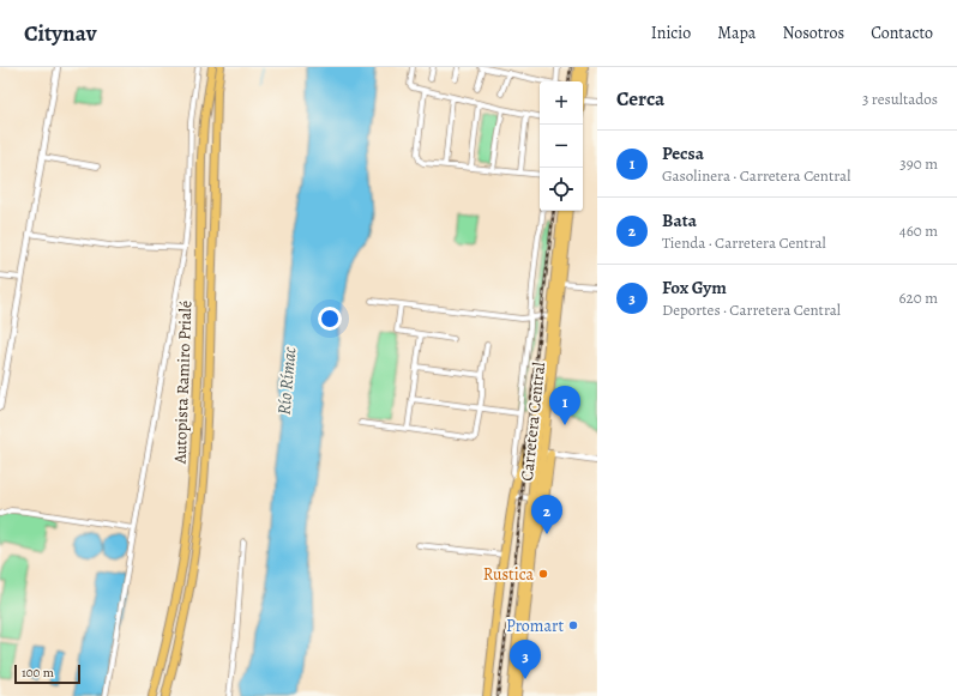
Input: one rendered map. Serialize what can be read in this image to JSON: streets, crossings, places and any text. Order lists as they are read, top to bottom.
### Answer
{
  "streets": {
    "main road": ["Autopista Ramiro Prialé", "Carretera Central"]
  },
  "water": ["Río Rímac"],
  "places": ["Rustica", "Promart"],
  "scale_bar": "100 m",
  "page": {
    "header": "Citynav",
    "nav": [
      "Inicio",
      "Mapa",
      "Nosotros",
      "Contacto"
    ],
    "heading": ["Cerca", "3 resultados"],
    "map_buttons": ["+", "−"],
    "list": [
      {
        "mark": "1",
        "name": "Pecsa",
        "note": "Gasolinera · Carretera Central",
        "value": "390 m"
      },
      {
        "mark": "2",
        "name": "Bata",
        "note": "Tienda · Carretera Central",
        "value": "460 m"
      },
      {
        "mark": "3",
        "name": "Fox Gym",
        "note": "Deportes · Carretera Central",
        "value": "620 m"
      }
    ],
    "pins": ["1", "2", "3"],
    "scale": "100 m"
  }
}
